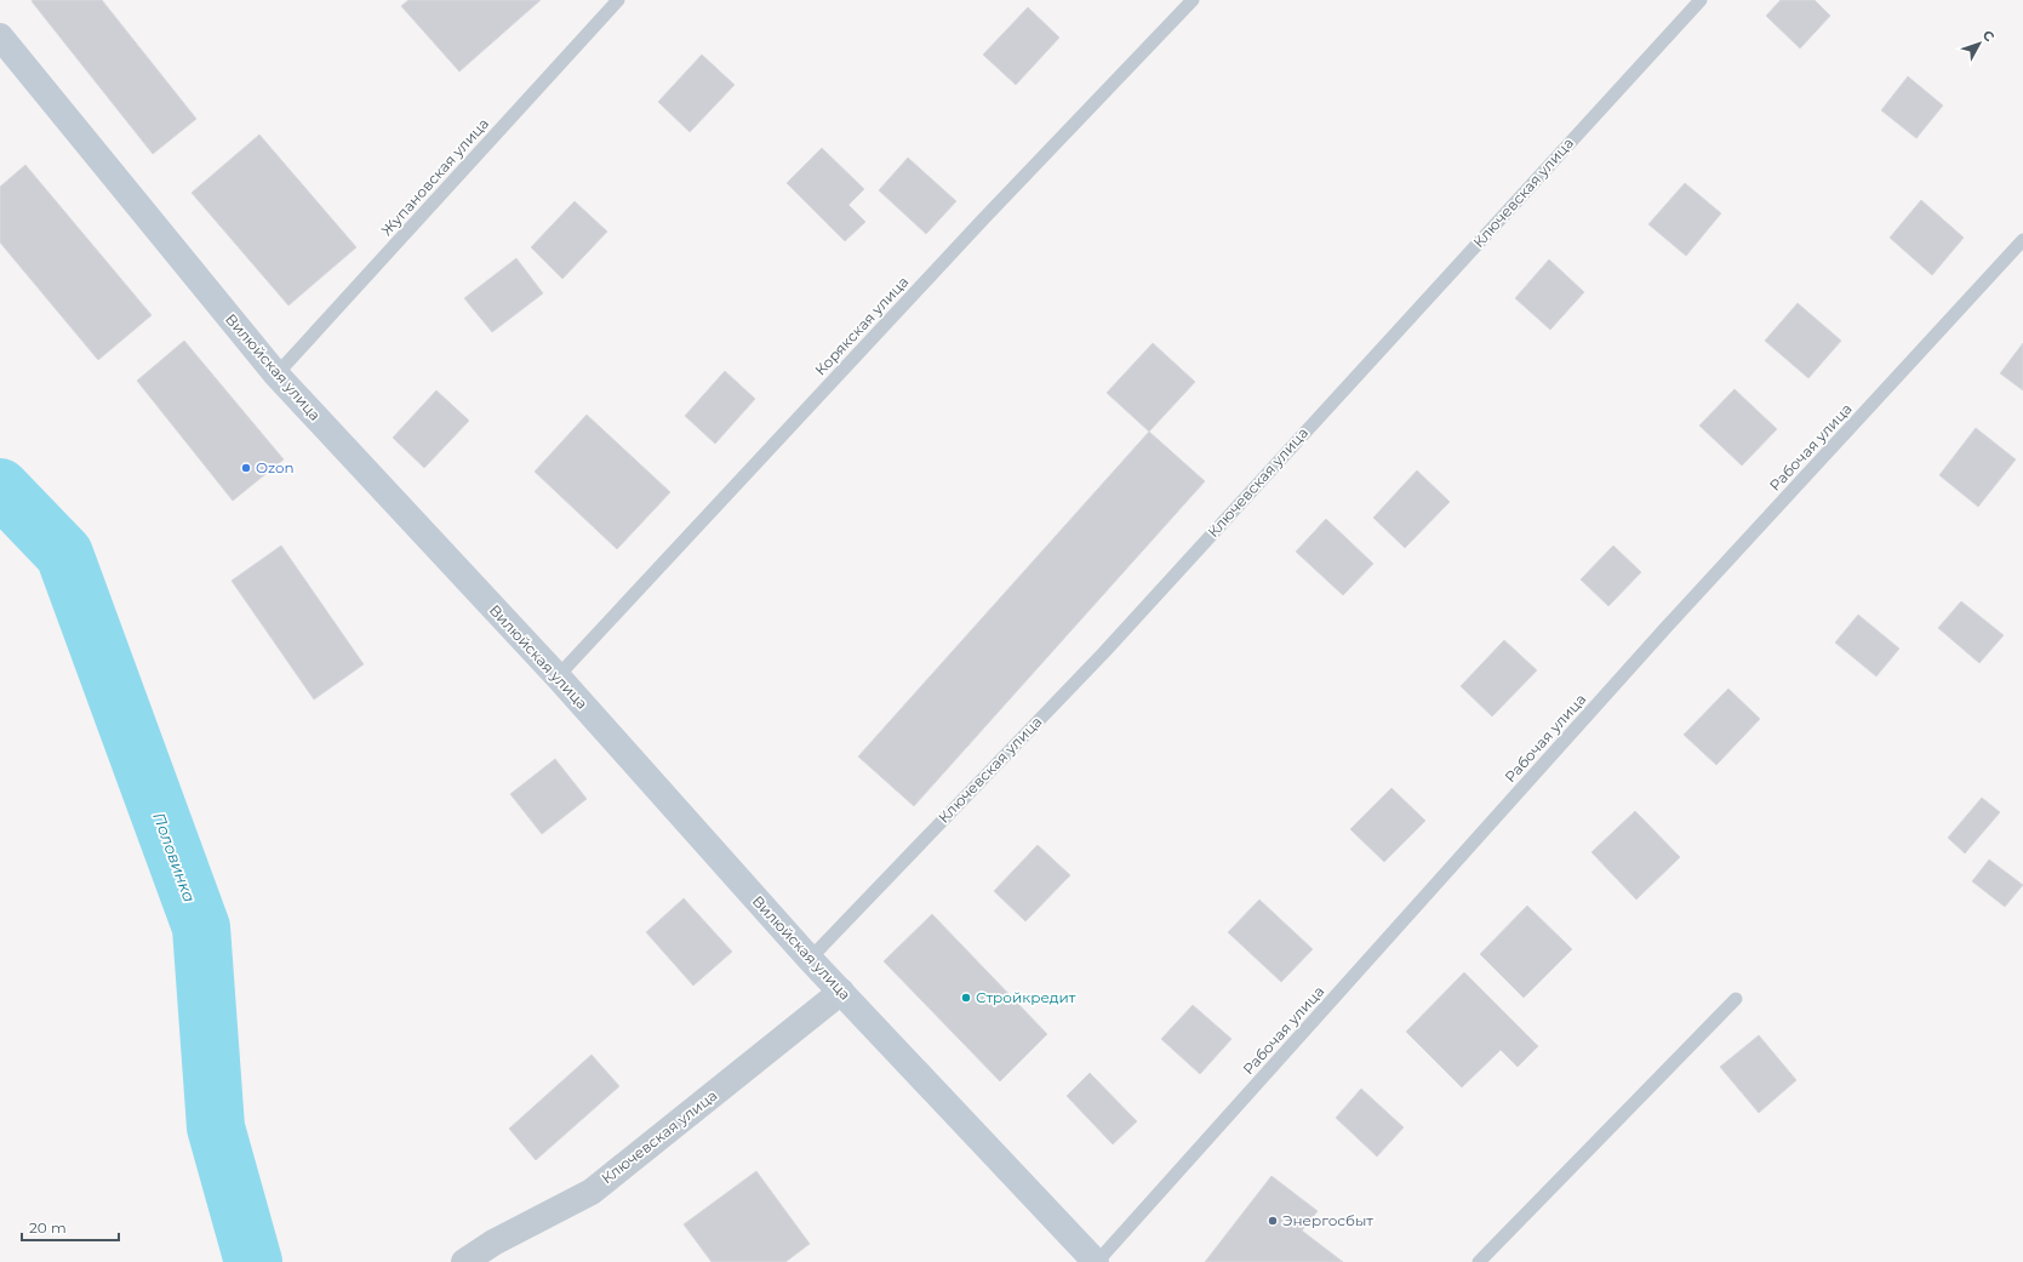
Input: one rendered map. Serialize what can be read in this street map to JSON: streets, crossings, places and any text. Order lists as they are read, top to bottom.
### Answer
{
  "streets": {
    "street": ["Ключевская улица", "Вилюйская улица"],
    "lane": ["Жупановская улица", "Корякская улица", "Рабочая улица"]
  },
  "crossings": [
    ["Жупановская улица", "Вилюйская улица"],
    ["Ключевская улица", "Вилюйская улица"],
    ["Корякская улица", "Вилюйская улица"],
    ["Вилюйская улица", "Рабочая улица"]
  ],
  "water": ["Половинка"],
  "places": ["Ozon", "Стройкредит", "Энергосбыт"],
  "scale_bar": "20 m",
  "north": "top right"
}
